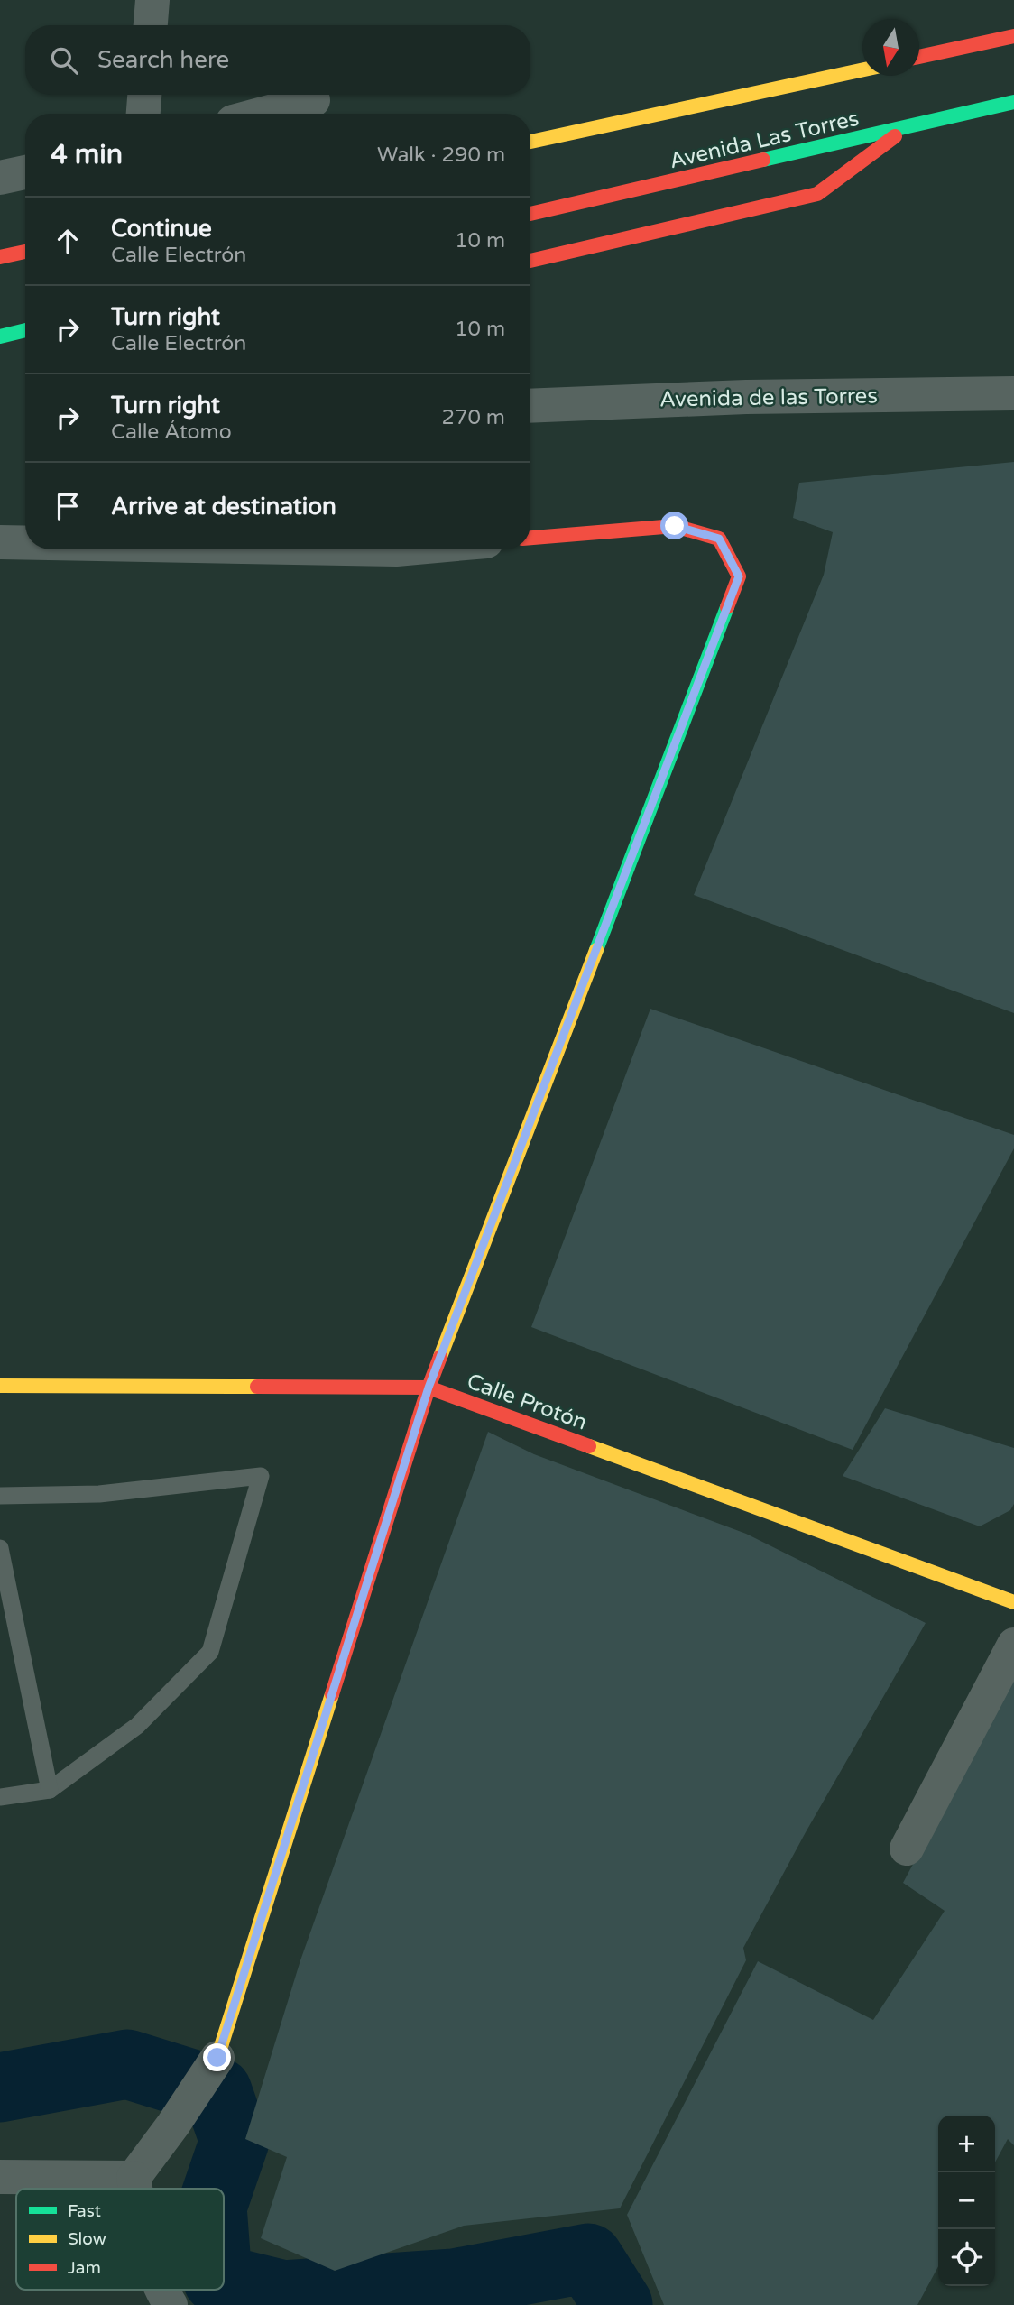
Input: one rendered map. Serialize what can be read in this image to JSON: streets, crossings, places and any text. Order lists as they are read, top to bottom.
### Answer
{
  "streets": {
    "main road": ["Avenida Las Torres", "Calle Protón"],
    "street": ["Avenida de las Torres"]
  },
  "legend": ["Fast", "Slow", "Jam"],
  "north": "bottom",
  "page": {
    "search": "Search here",
    "heading": ["4 min", "Walk · 290 m"],
    "list": [
      ["Continue", "Calle Electrón", "10 m"],
      ["Turn right", "Calle Electrón", "10 m"],
      ["Turn right", "Calle Átomo", "270 m"],
      "Arrive at destination"
    ],
    "map_buttons": ["+", "−"]
  }
}
